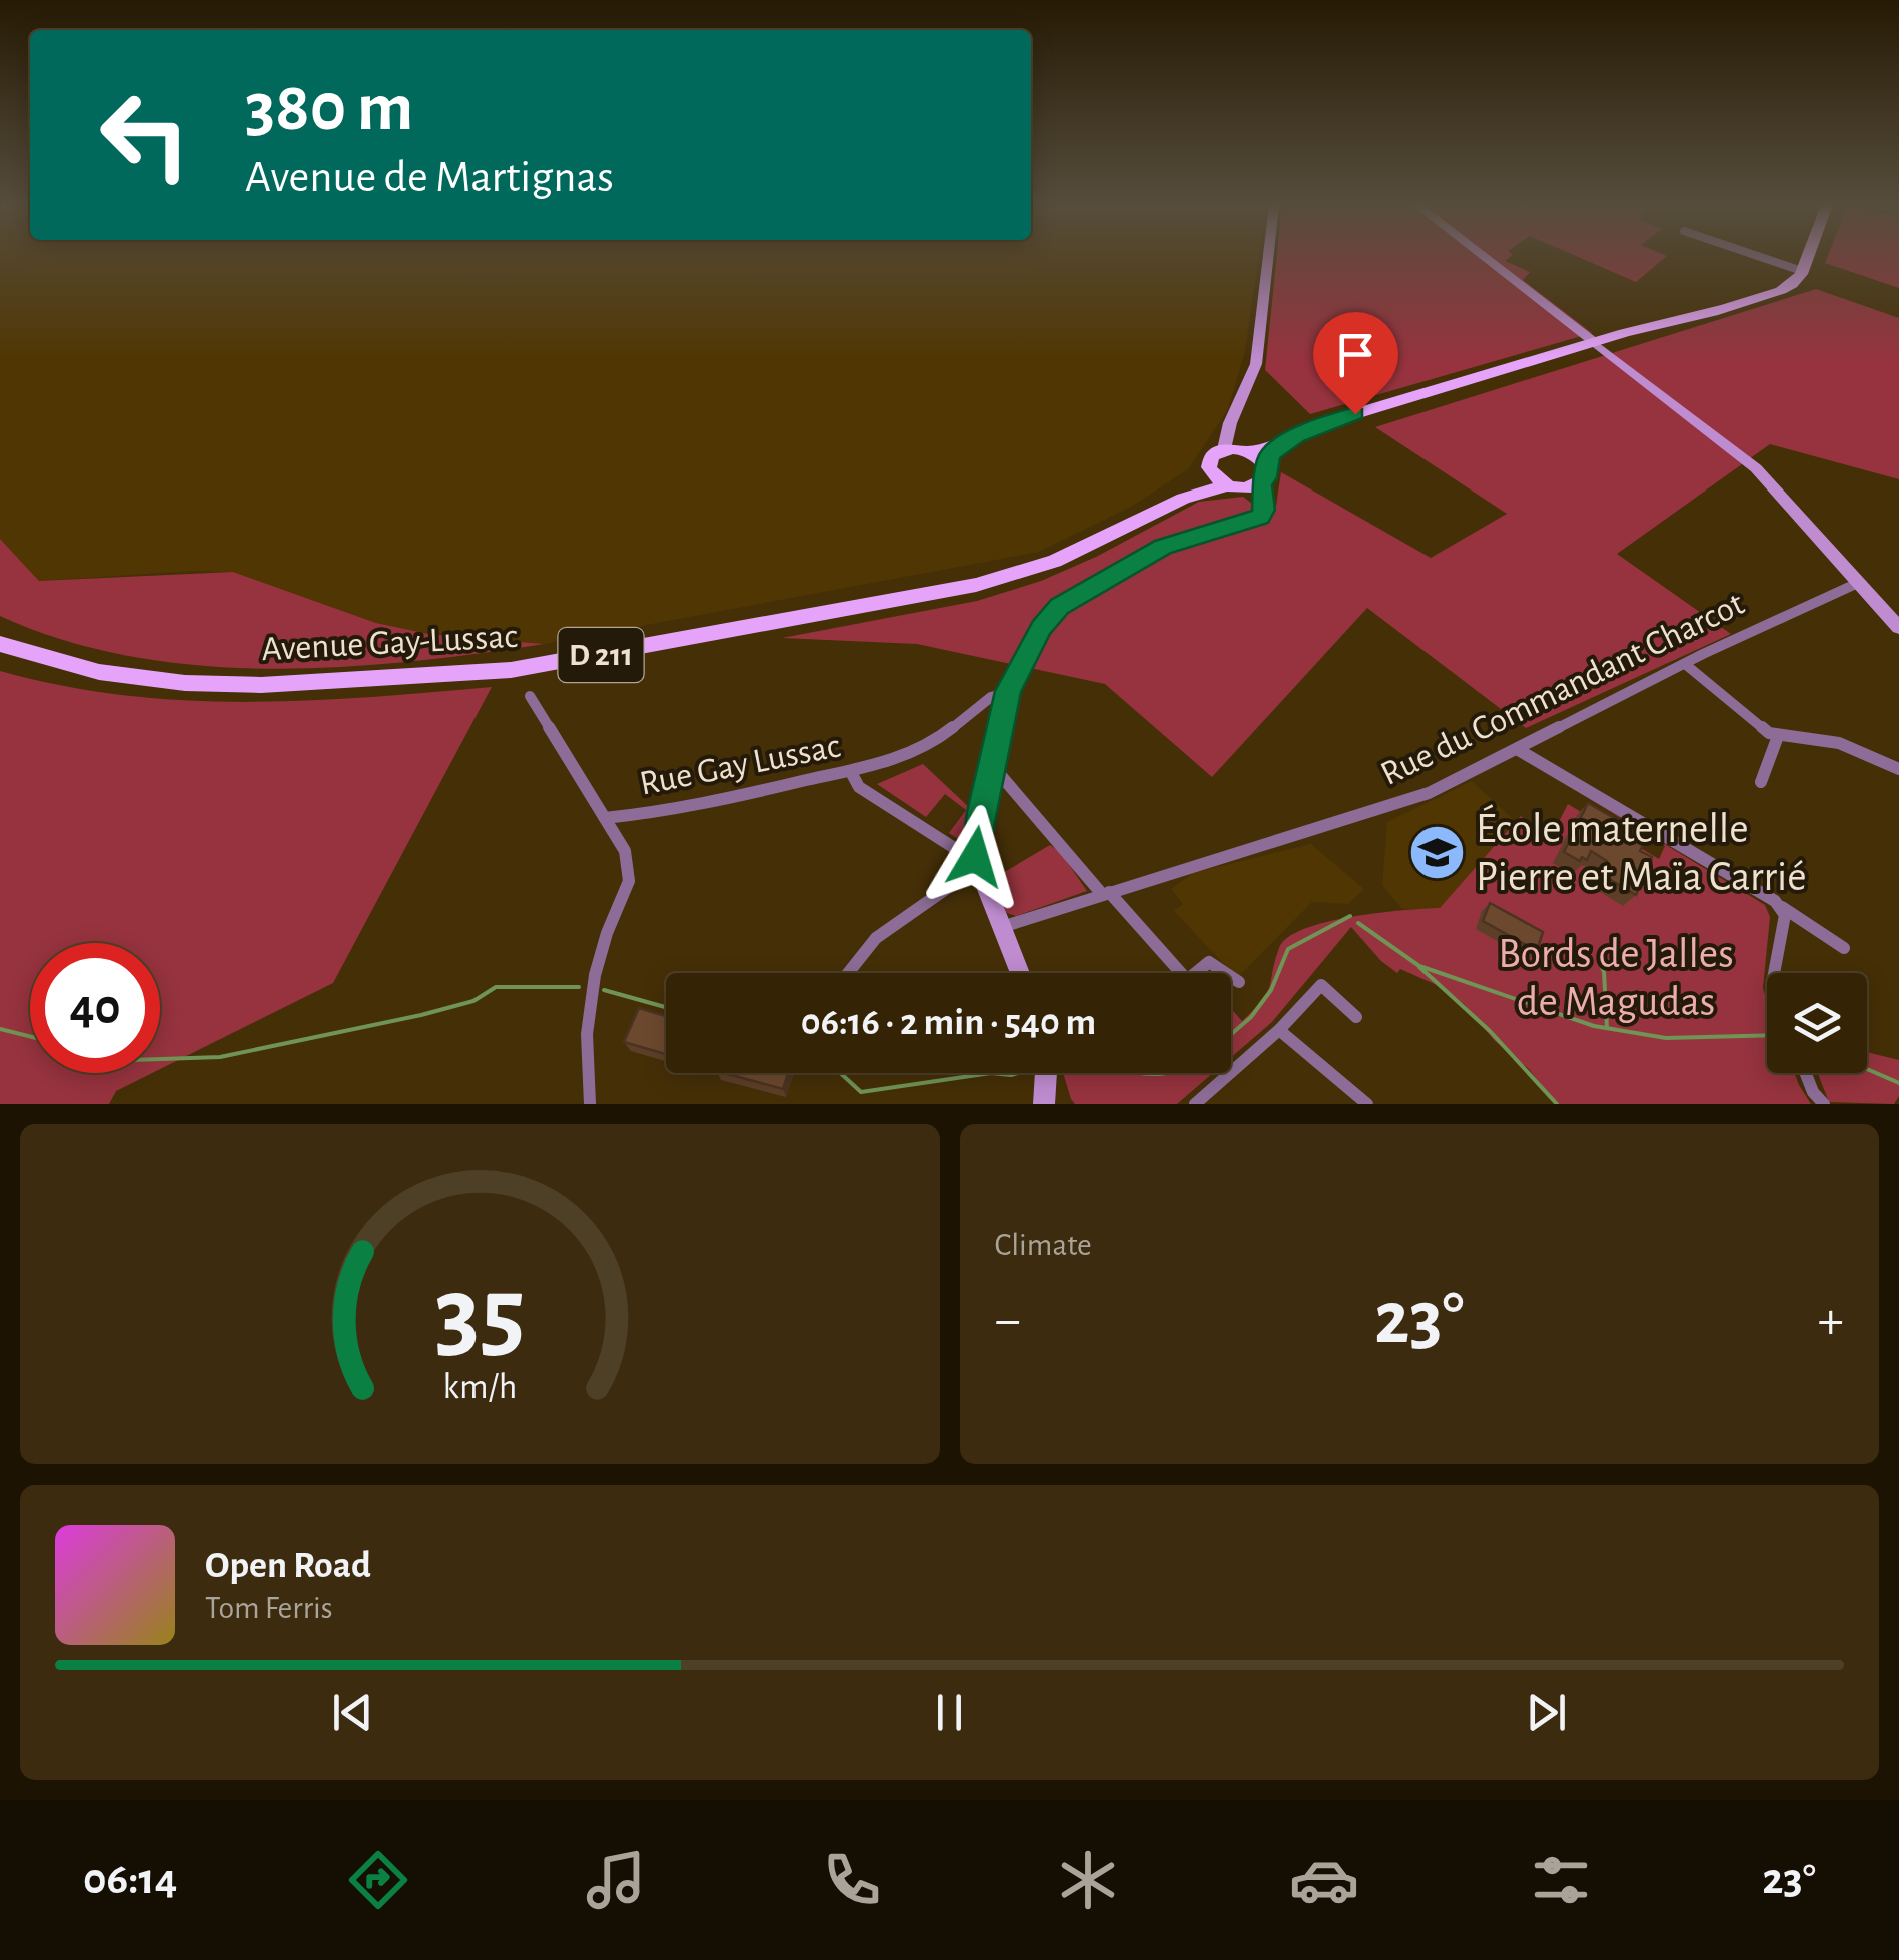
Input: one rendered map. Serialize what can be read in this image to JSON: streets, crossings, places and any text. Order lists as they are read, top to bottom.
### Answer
{
  "streets": {
    "main road": ["Avenue Gay-Lussac", "D 211"],
    "street": ["Rue du Commandant Charcot", "Rue Gay Lussac"]
  },
  "parks": ["Bords de Jalles de Magudas"],
  "places": {
    "school or university": ["École maternelle Pierre et Maïa Carrié"]
  },
  "page": {
    "turn": ["380 m", "Avenue de Martignas"],
    "limit": "40",
    "trip": "06:16 · 2 min · 540 m",
    "tile": "Climate",
    "heat": ["−", "23°", "+"],
    "song": ["Open Road", "Tom Ferris"],
    "tabs": ["06:14", "23°"],
    "gauge": ["35", "km/h"]
  }
}
